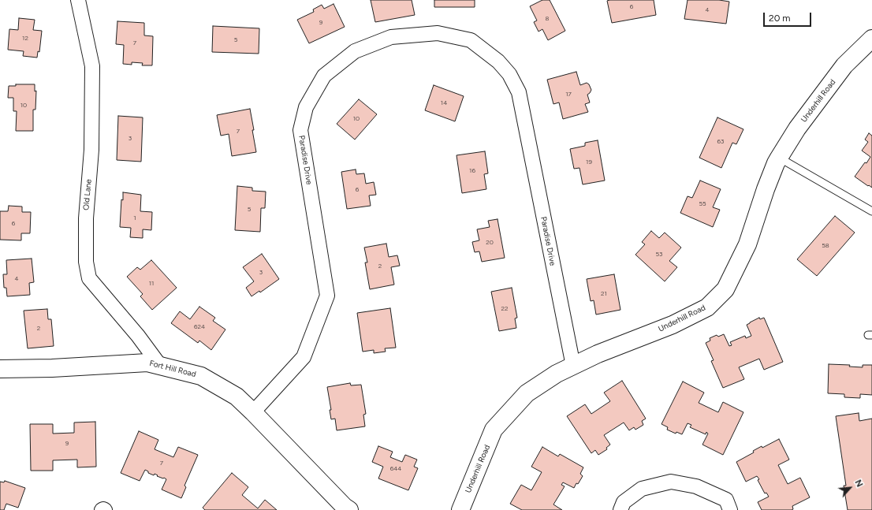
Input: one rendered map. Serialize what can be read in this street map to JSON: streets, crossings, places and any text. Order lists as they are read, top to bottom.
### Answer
{
  "streets": {
    "street": [
      "Underhill Road",
      "Paradise Drive",
      "Old Lane",
      "Fort Hill Road"
    ]
  },
  "crossings": [
    ["Underhill Road", "Paradise Drive"],
    ["Paradise Drive", "Fort Hill Road"],
    ["Old Lane", "Fort Hill Road"]
  ],
  "house_numbers": [
    "6",
    "4",
    "8",
    "9",
    "12",
    "5",
    "7",
    "17",
    "14",
    "10",
    "10",
    "7",
    "3",
    "63",
    "19",
    "16",
    "6",
    "55",
    "5",
    "1",
    "6",
    "20",
    "58",
    "53",
    "2",
    "3",
    "4",
    "11",
    "21",
    "22",
    "624",
    "2",
    "9",
    "7",
    "644"
  ],
  "scale_bar": "20 m",
  "north": "top right"
}
